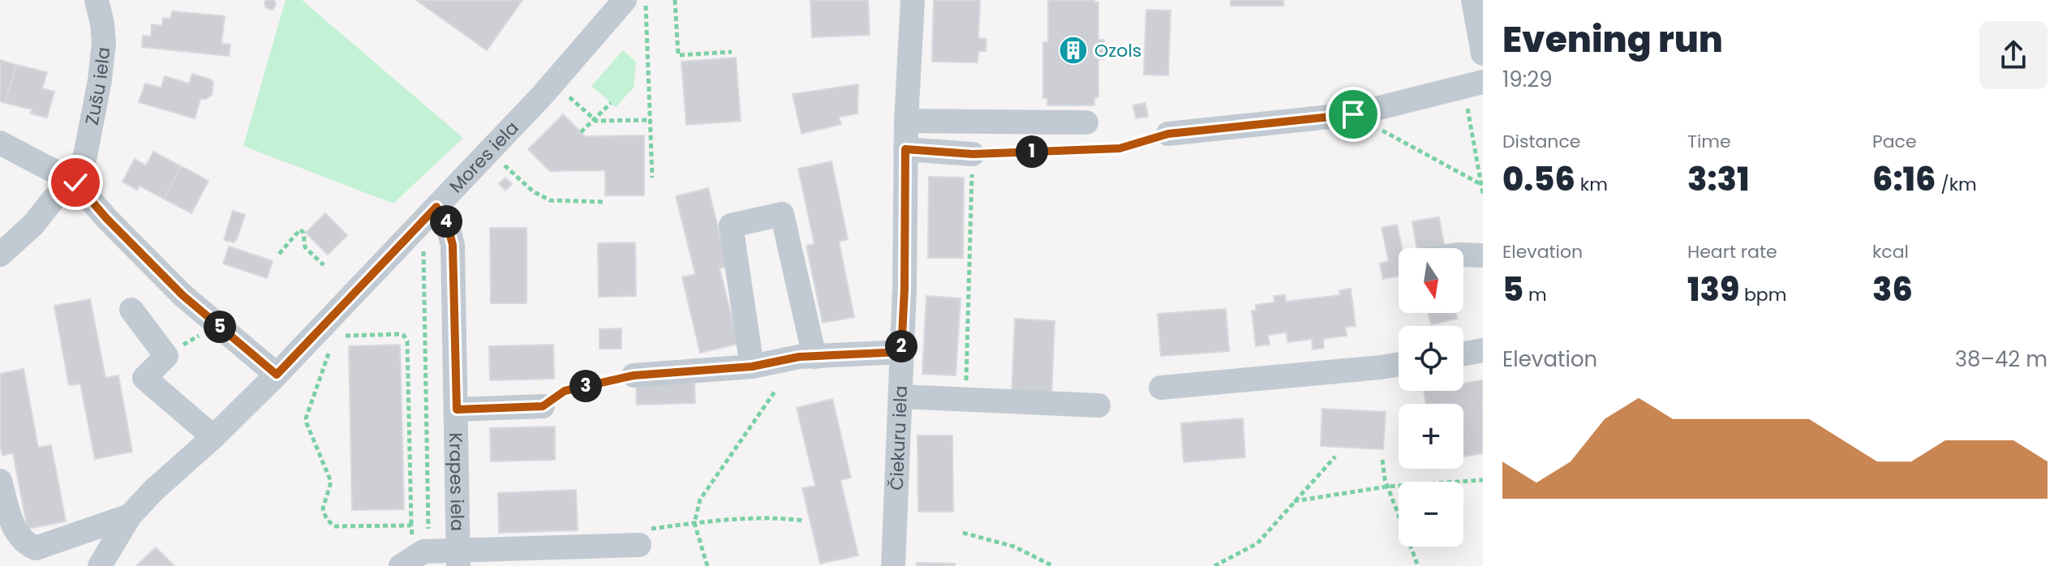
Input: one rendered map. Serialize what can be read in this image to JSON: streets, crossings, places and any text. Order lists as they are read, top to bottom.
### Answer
{
  "streets": {
    "street": [
      "Zušu iela",
      "Mores iela",
      "Čiekuru iela",
      "Krapes iela"
    ]
  },
  "crossings": [
    ["Mores iela", "Krapes iela"]
  ],
  "places": {
    "building": ["Ozols"]
  },
  "north": "bottom",
  "page": {
    "heading": ["Evening run", "19:29"],
    "stats": [
      ["Distance", "0.56 km"],
      ["Time", "3:31"],
      ["Pace", "6:16 /km"],
      ["Elevation", "5 m"],
      ["Heart rate", "139 bpm"],
      ["kcal", "36"]
    ],
    "pins": [
      "1",
      "4",
      "5",
      "2",
      "3"
    ],
    "map_buttons": ["+", "−"],
    "chart": ["Elevation", "38–42 m"]
  }
}
